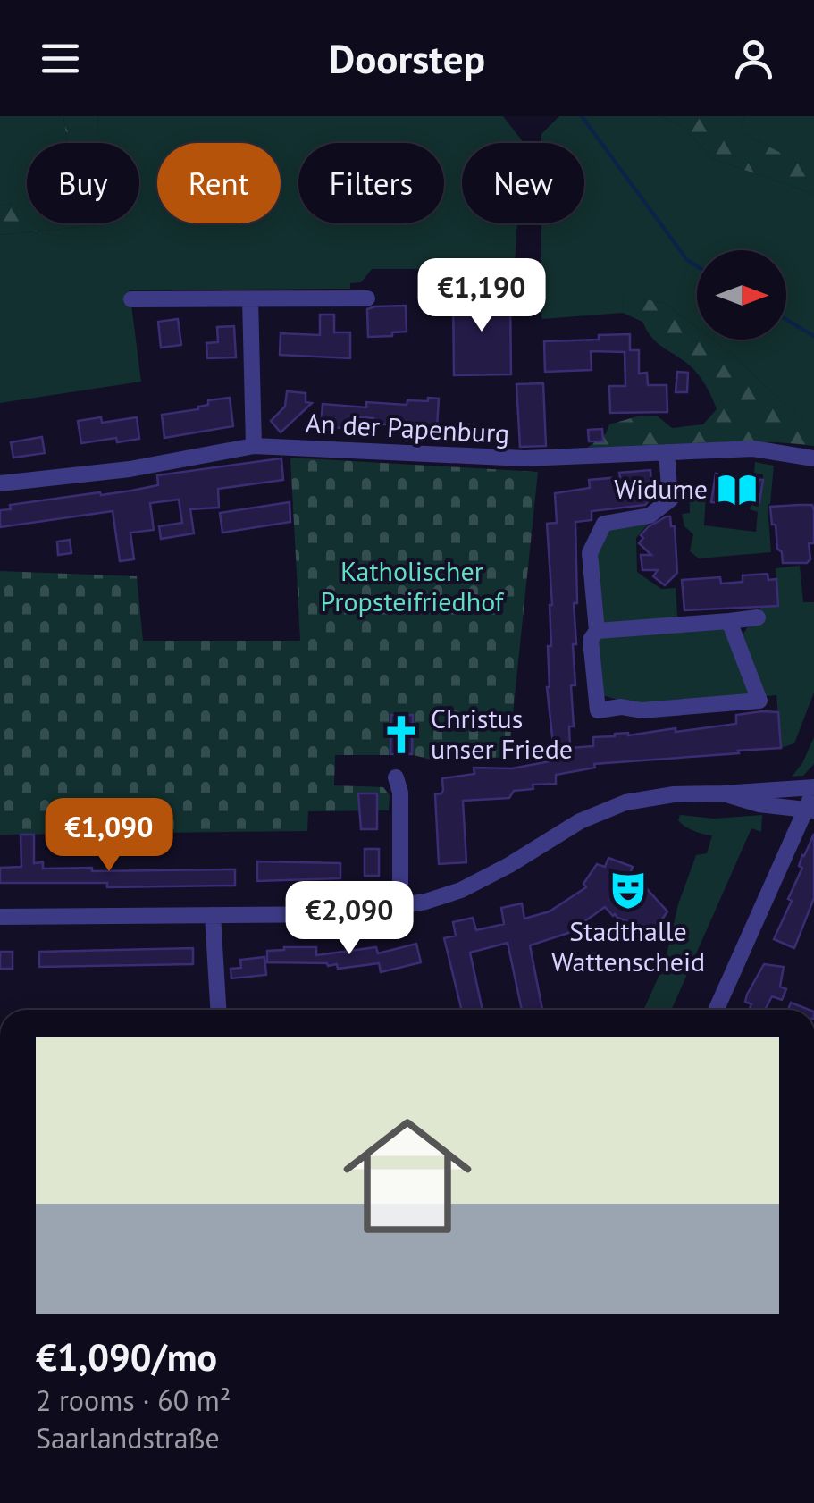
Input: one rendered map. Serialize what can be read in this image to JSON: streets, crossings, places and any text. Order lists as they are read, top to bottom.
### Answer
{
  "streets": {
    "street": ["An der Papenburg"]
  },
  "parks": ["Katholischer Propsteifriedhof"],
  "places": {
    "library": ["Widume"],
    "church": ["Christus unser Friede"],
    "theatre": ["Stadthalle Wattenscheid"]
  },
  "north": "right",
  "page": {
    "header": "Doorstep",
    "chip": [
      "Buy",
      "Rent",
      "Filters",
      "New"
    ],
    "price": ["€1,190", "€1,090", "€2,090"],
    "list": [
      {
        "name": "€1,090/mo",
        "note": "2 rooms · 60 m² · Saarlandstraße"
      }
    ]
  }
}
